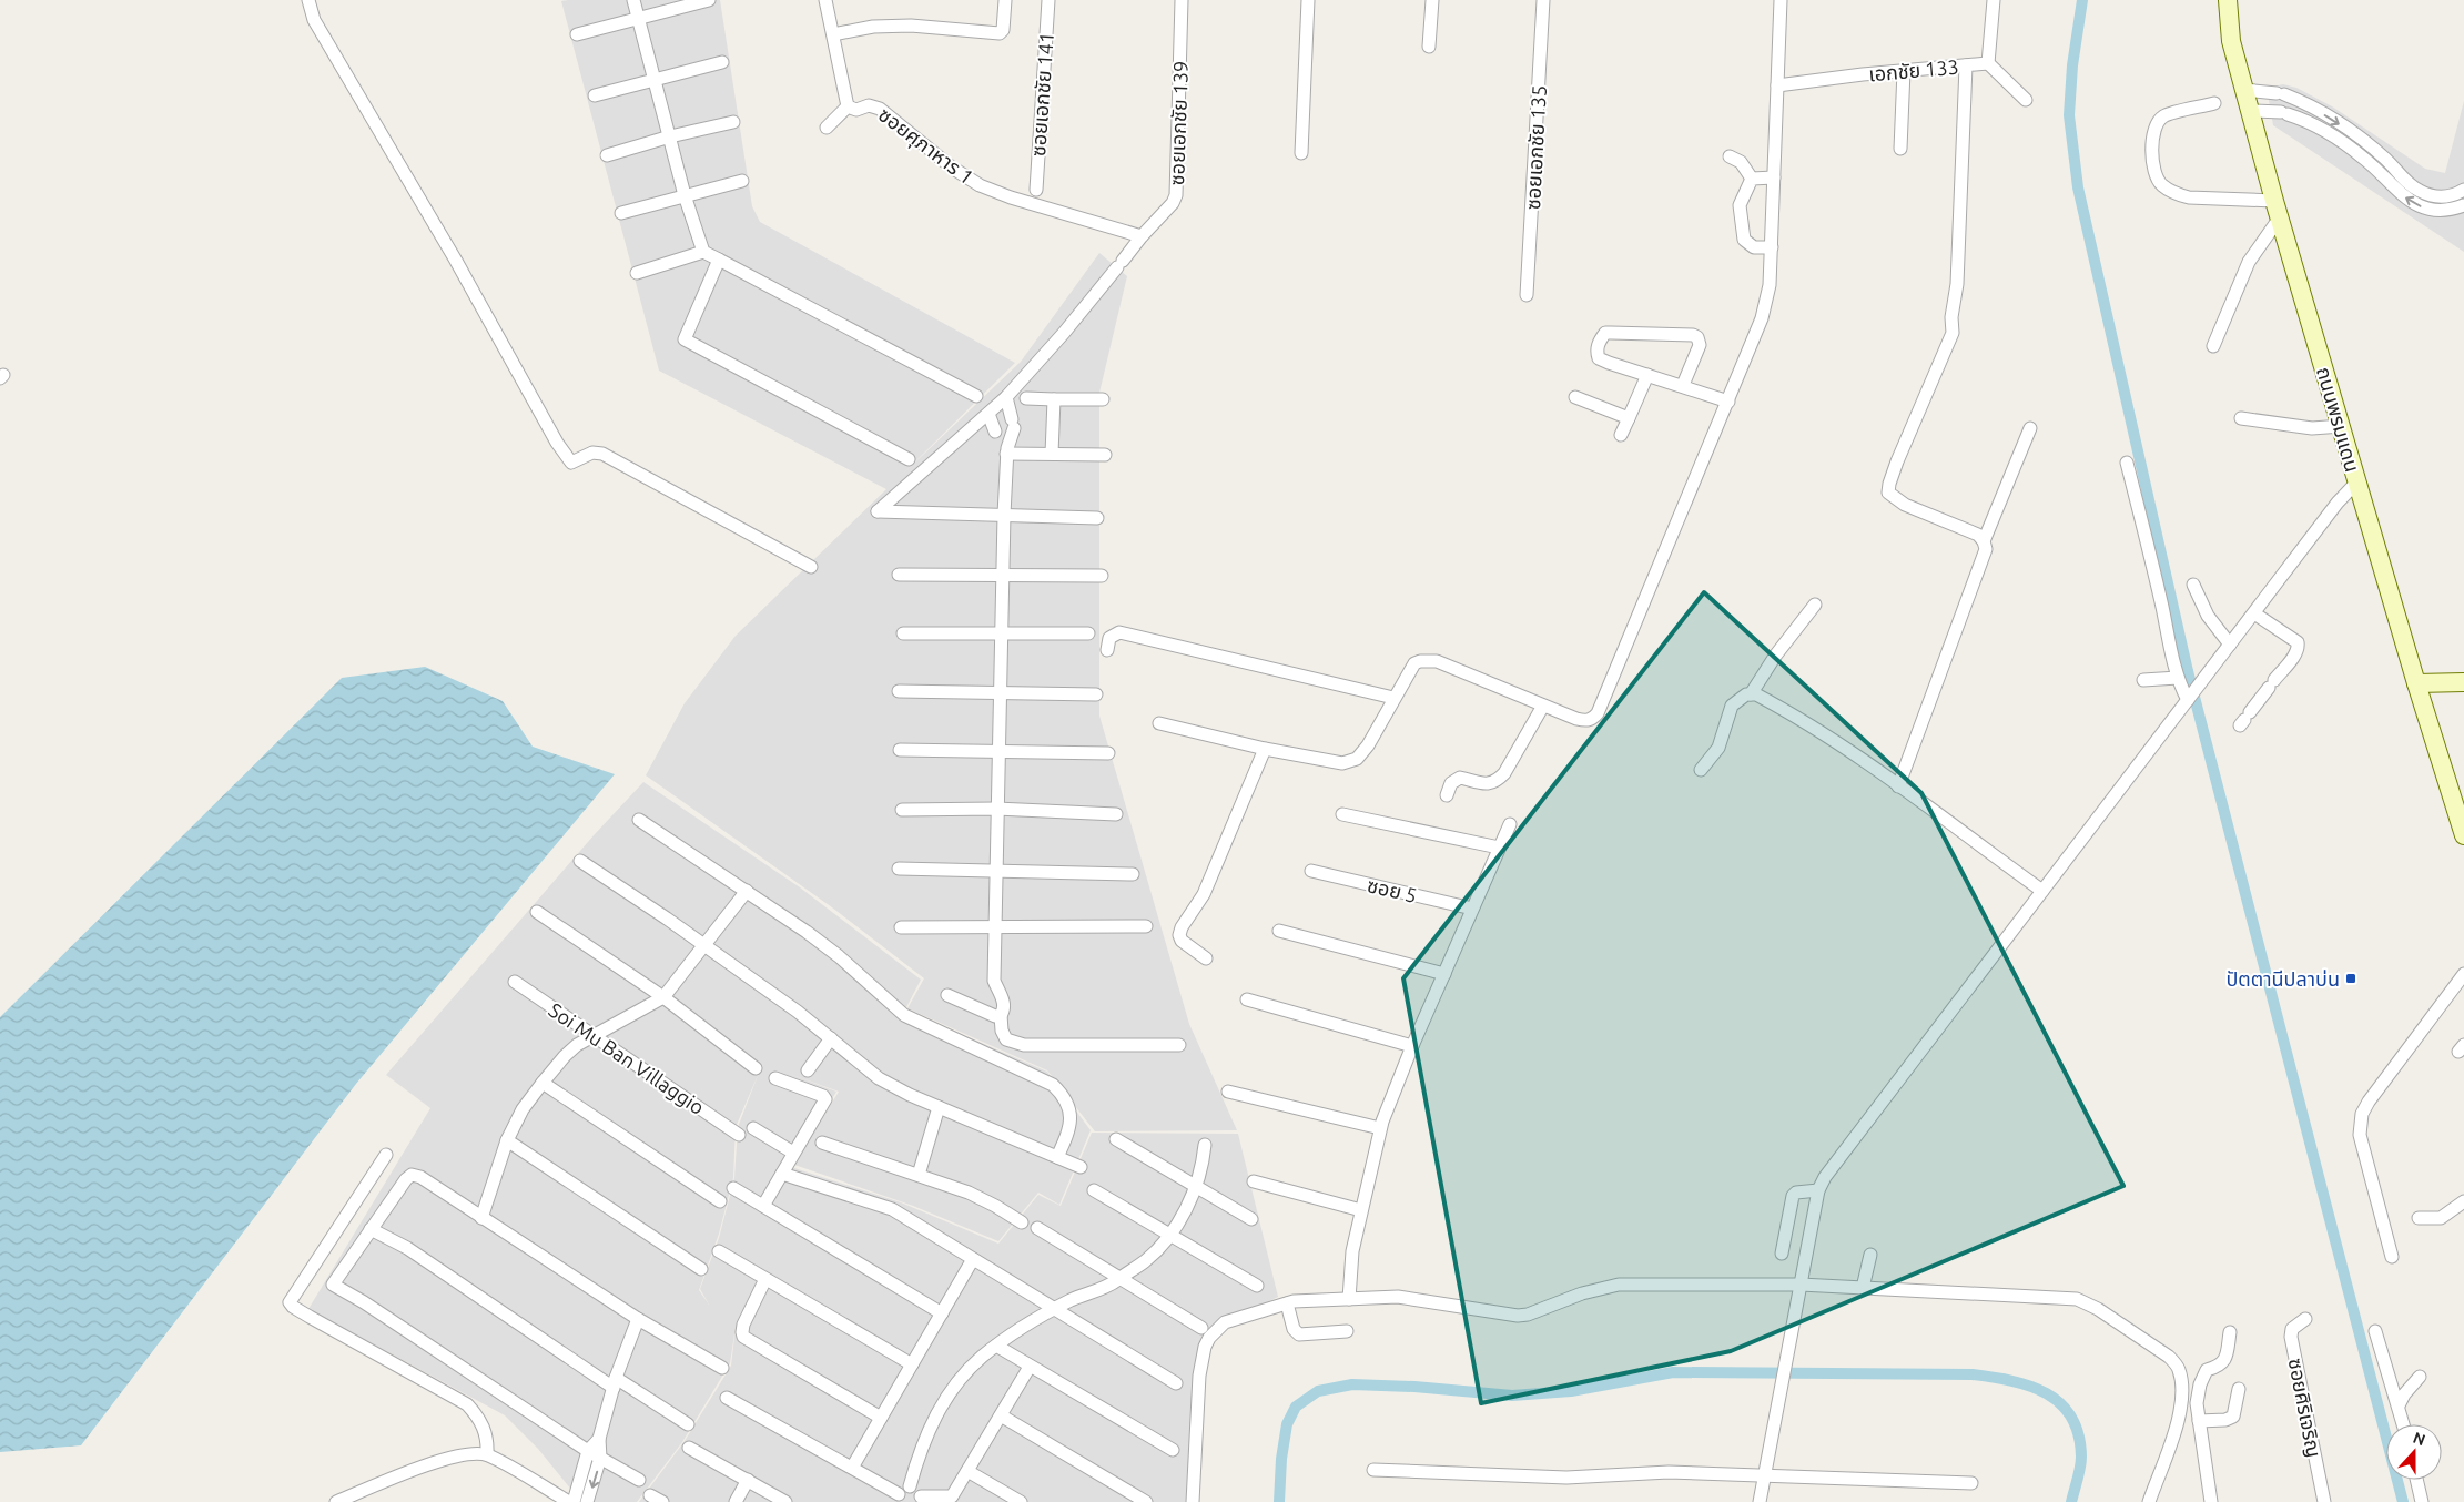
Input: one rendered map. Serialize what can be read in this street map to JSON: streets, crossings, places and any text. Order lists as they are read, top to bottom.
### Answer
{
  "streets": {
    "main road": ["ถนนพรมแดน"],
    "street": [
      "เอกชัย 133",
      "ซอยเอกชัย 141",
      "ซอยเอกชัย 139",
      "ซอยศุภาหาร 1",
      "ซอยเอกชัย 135",
      "ซอย 5",
      "Soi Mu Ban Villaggio",
      "ซอยศิริเจริญ"
    ]
  },
  "crossings": [
    ["ซอยเอกชัย 139", "ซอยศุภาหาร 1"]
  ],
  "places": {
    "transit": ["ปัตตานีปลาบ่น"]
  },
  "north": "top"
}
